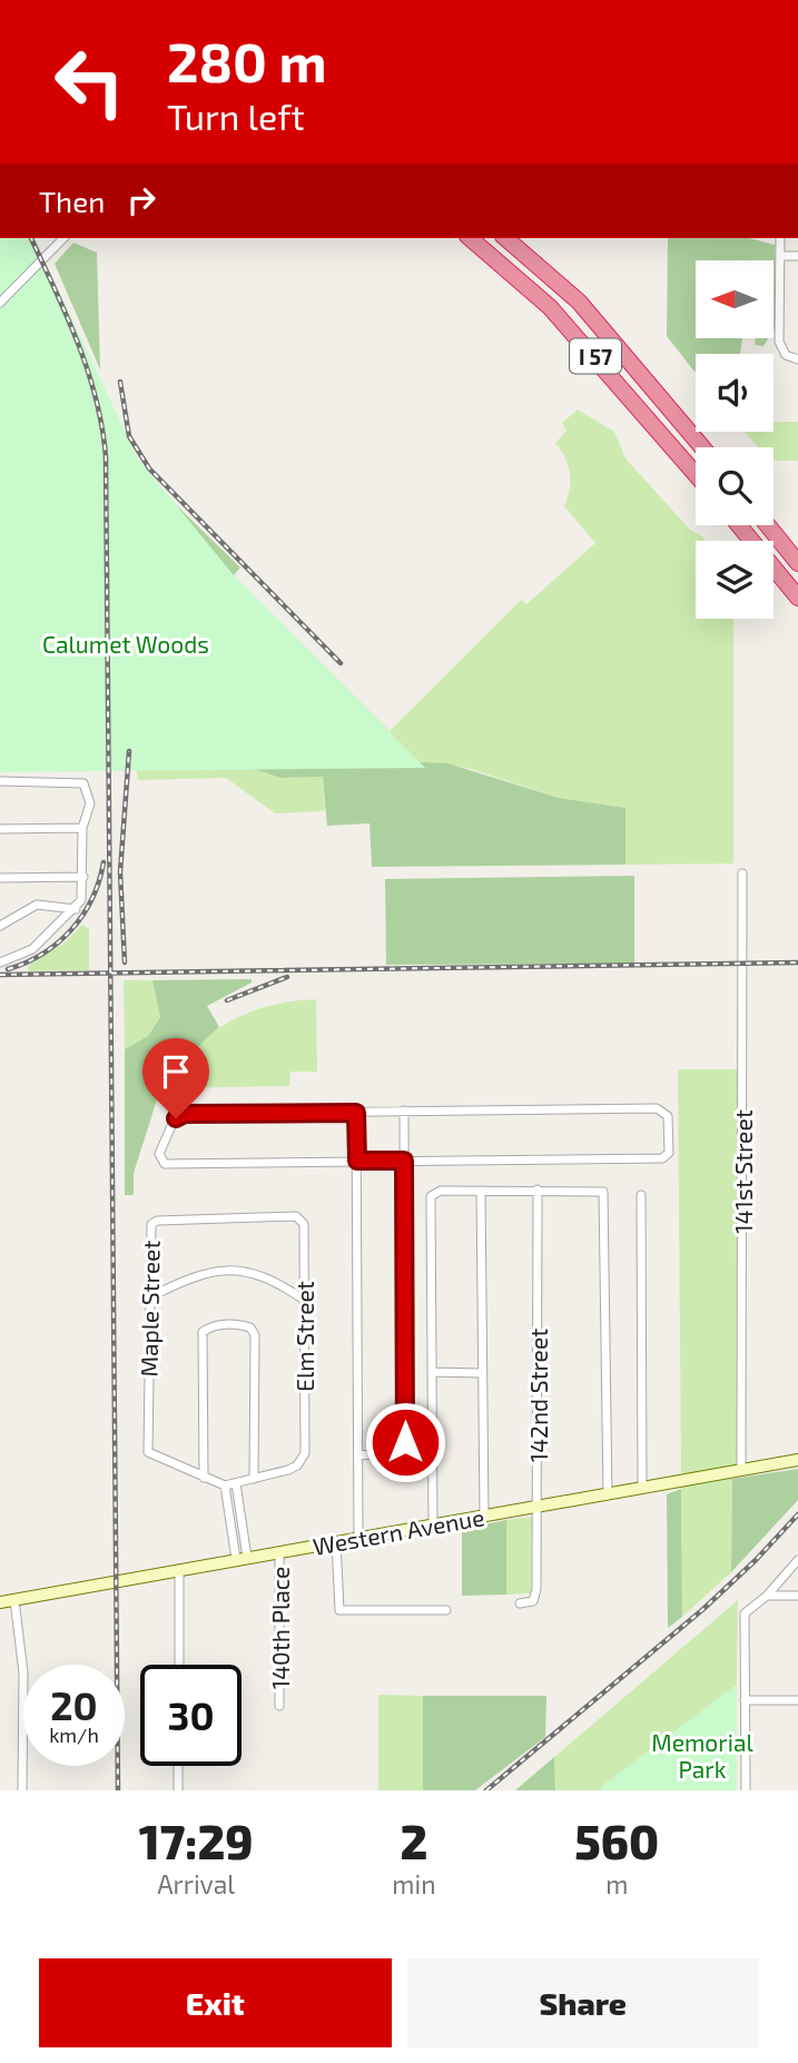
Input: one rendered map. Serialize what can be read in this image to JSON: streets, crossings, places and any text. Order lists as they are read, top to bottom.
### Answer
{
  "streets": {
    "highway": ["I 57"],
    "main road": ["Western Avenue"],
    "street": [
      "141st Street",
      "Maple Street",
      "Elm Street",
      "142nd Street",
      "140th Place"
    ]
  },
  "crossings": [
    ["141st Street", "Western Avenue"],
    ["Maple Street", "Elm Street"],
    ["142nd Street", "Western Avenue"],
    ["Western Avenue", "140th Place"]
  ],
  "parks": ["Calumet Woods", "Memorial Park"],
  "north": "left",
  "page": {
    "turn": ["280 m", "Turn left"],
    "then": "Then",
    "speed": "20 km/h",
    "limit": "30",
    "eta": [
      "17:29",
      "Arrival",
      "2",
      "min",
      "560",
      "m"
    ],
    "buttons": ["Exit", "Share"]
  }
}
